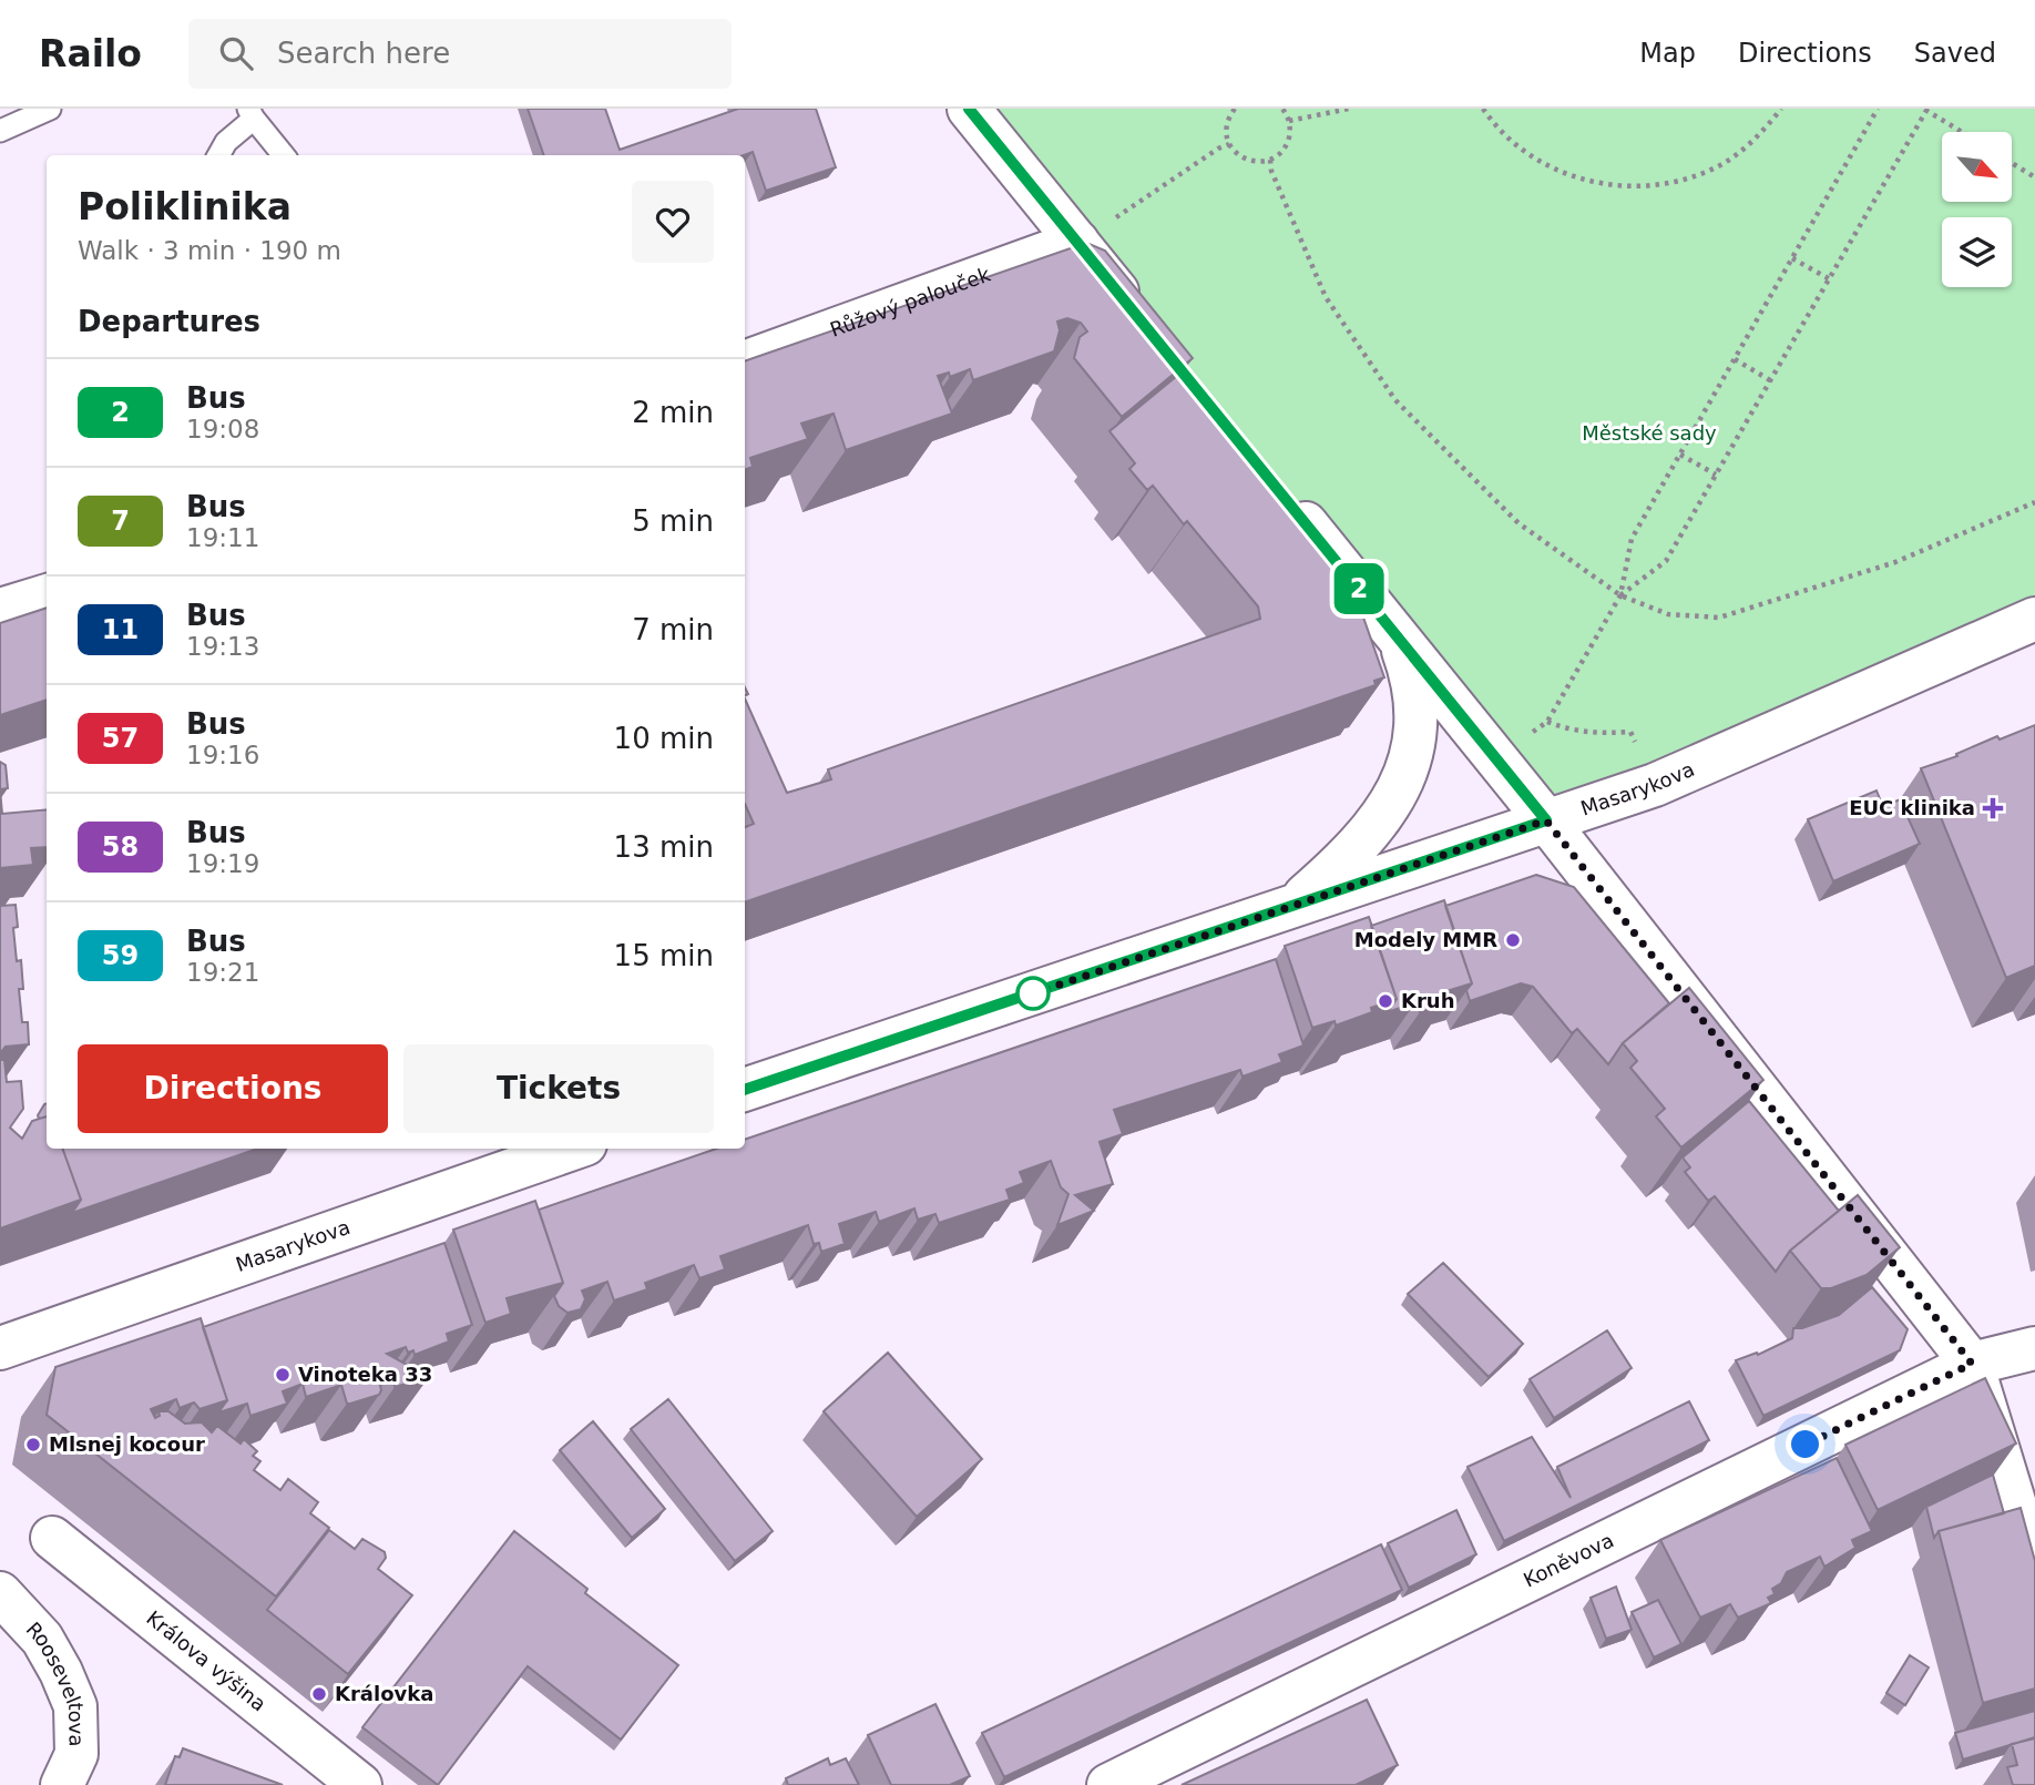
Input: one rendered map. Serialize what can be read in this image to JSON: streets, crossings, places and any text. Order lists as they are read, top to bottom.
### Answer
{
  "streets": {
    "street": [
      "Růžový palouček",
      "Masarykova",
      "Koněvova",
      "Králova výšina",
      "Rooseveltova"
    ]
  },
  "parks": ["Městské sady"],
  "places": {
    "health": ["EUC klinika"],
    "other": [
      "Modely MMR",
      "Kruh",
      "Vinoteka 33",
      "Mlsnej kocour",
      "Královka"
    ]
  },
  "lines": ["bus line 2"],
  "north": "bottom right",
  "page": {
    "header": "Railo",
    "search": "Search here",
    "nav": ["Map", "Directions", "Saved"],
    "on_map": "2",
    "heading": [
      ["Poliklinika", "Walk · 3 min · 190 m"],
      "Departures"
    ],
    "list": [
      {
        "mark": "2",
        "name": "Bus",
        "note": "19:08",
        "value": "2 min"
      },
      {
        "mark": "7",
        "name": "Bus",
        "note": "19:11",
        "value": "5 min"
      },
      {
        "mark": "11",
        "name": "Bus",
        "note": "19:13",
        "value": "7 min"
      },
      {
        "mark": "57",
        "name": "Bus",
        "note": "19:16",
        "value": "10 min"
      },
      {
        "mark": "58",
        "name": "Bus",
        "note": "19:19",
        "value": "13 min"
      },
      {
        "mark": "59",
        "name": "Bus",
        "note": "19:21",
        "value": "15 min"
      }
    ],
    "buttons": ["Directions", "Tickets"]
  }
}
